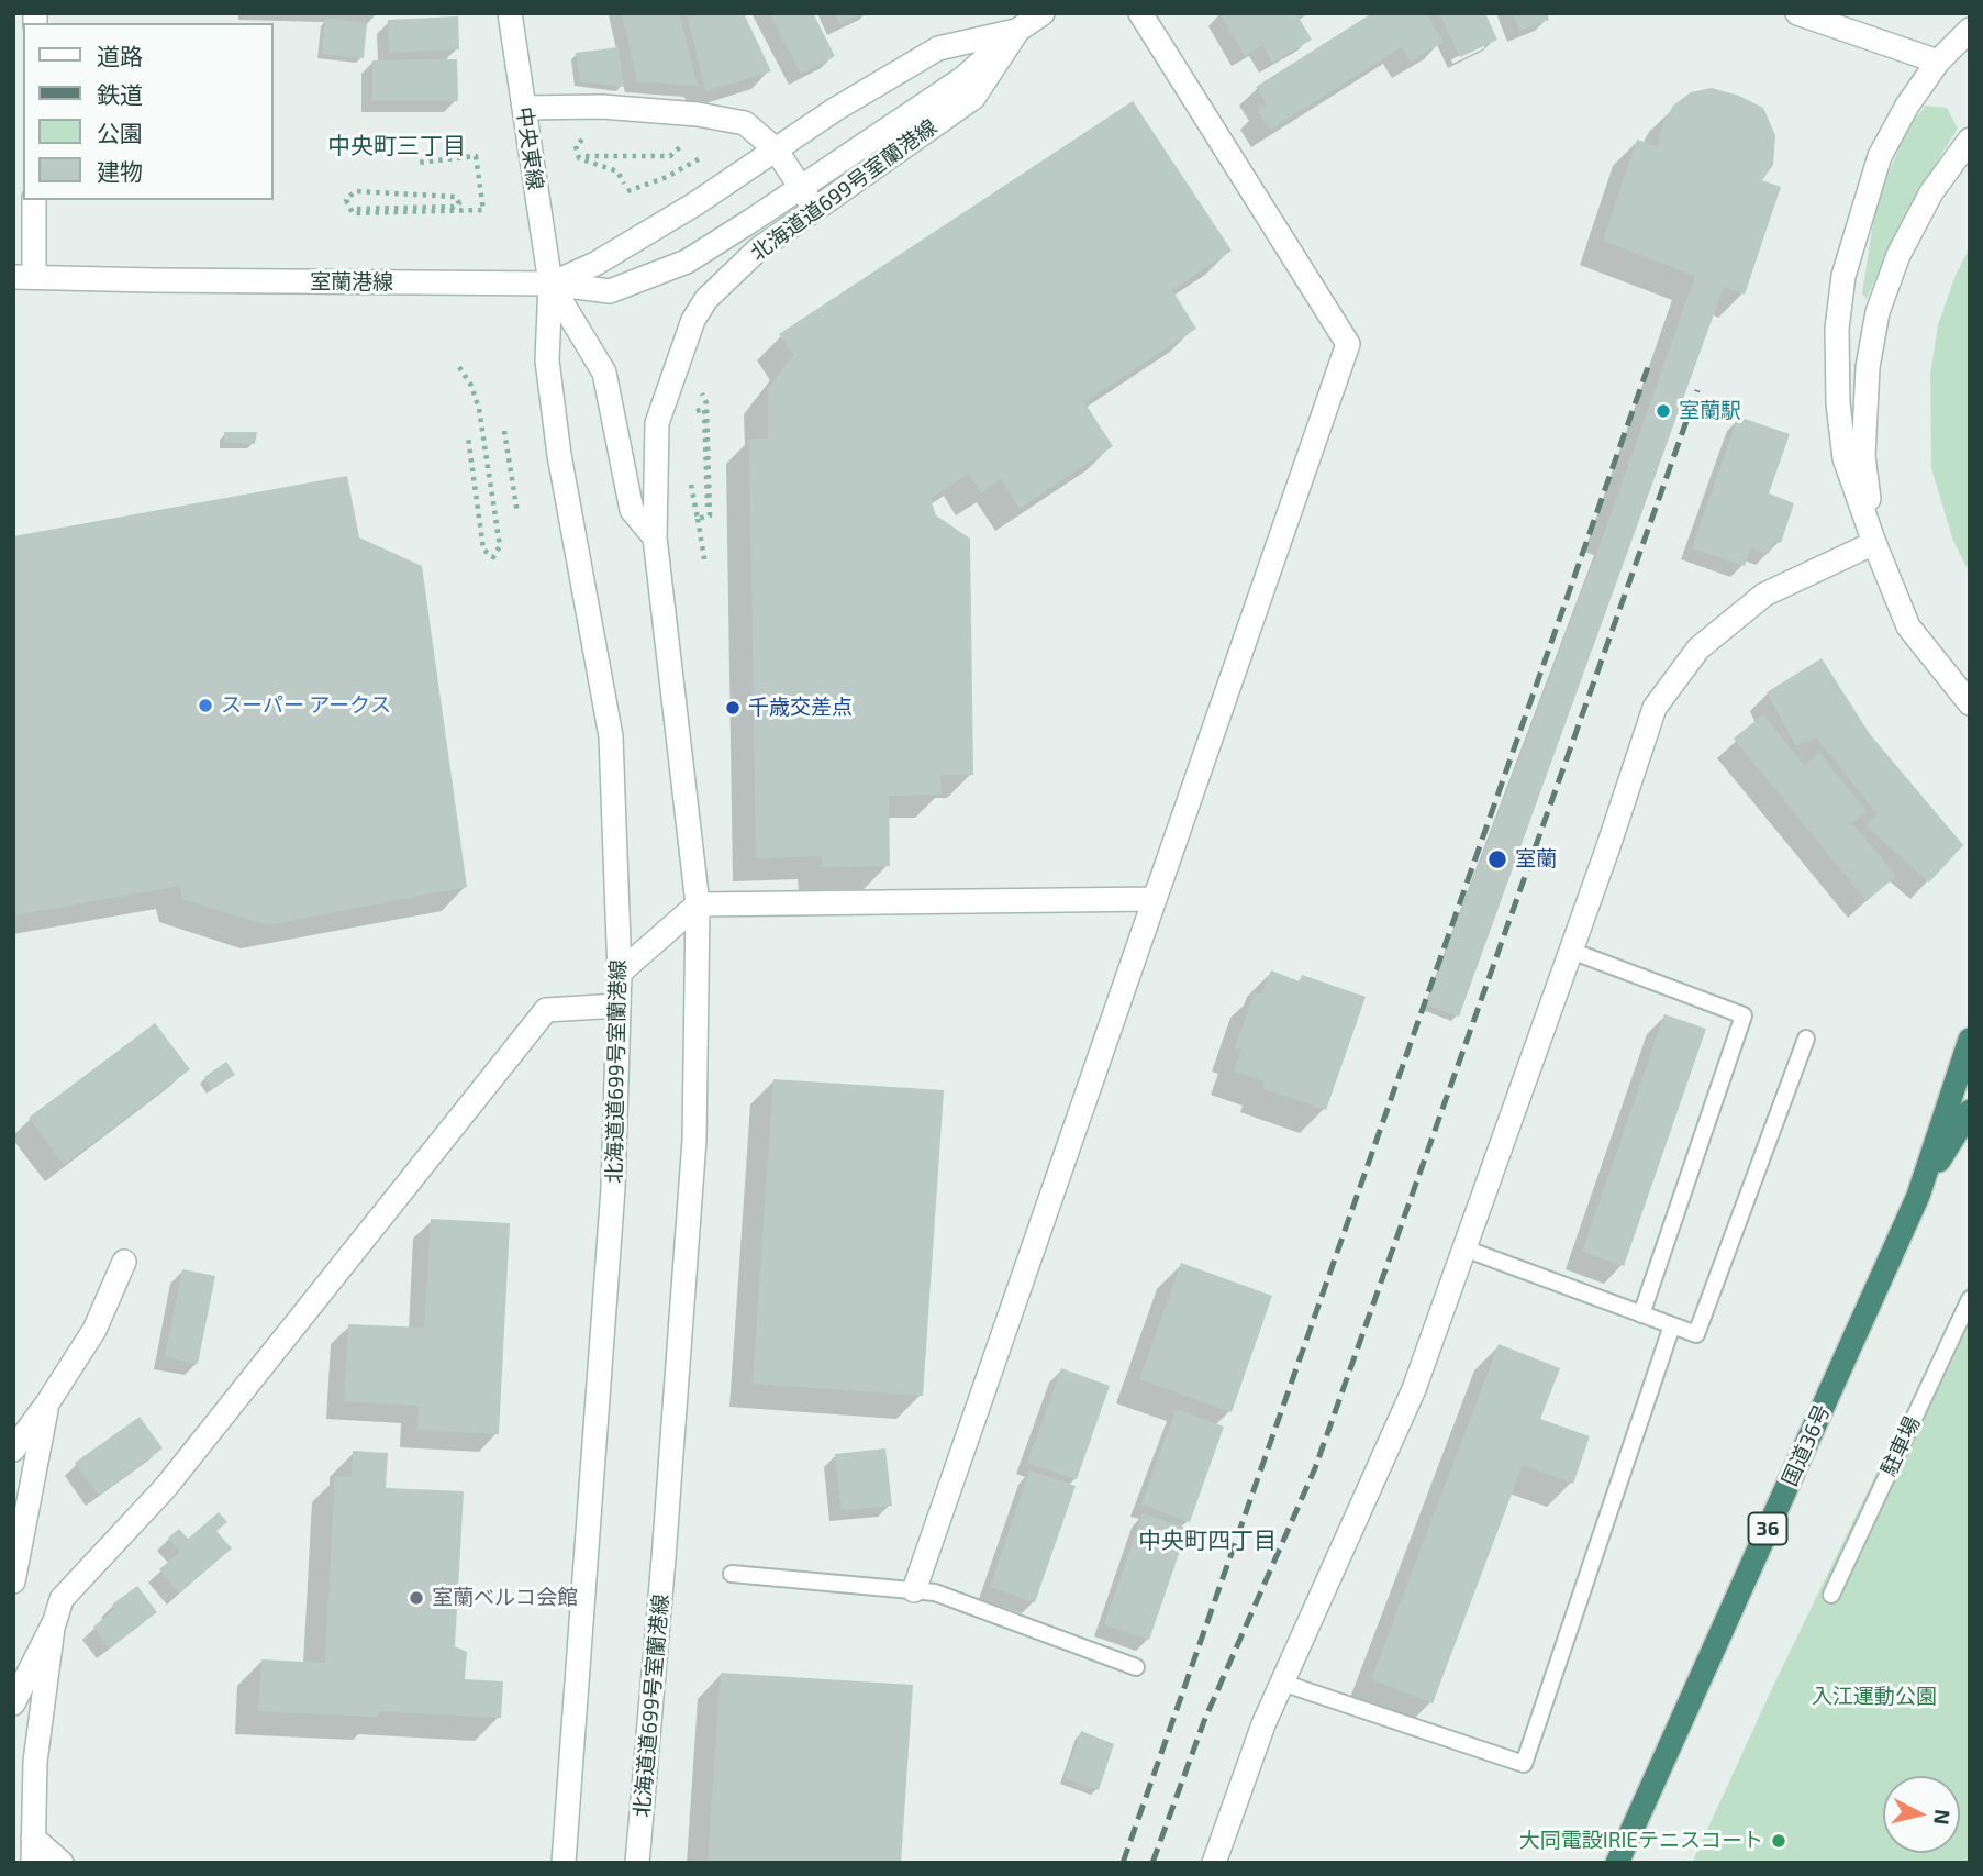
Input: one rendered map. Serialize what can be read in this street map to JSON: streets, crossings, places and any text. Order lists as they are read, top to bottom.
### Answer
{
  "streets": {
    "highway": ["国道36号", "36"],
    "street": ["中央東線", "北海道道699号室蘭港線", "室蘭港線"],
    "lane": ["駐車場"]
  },
  "crossings": [
    ["中央東線", "北海道道699号室蘭港線"],
    ["中央東線", "室蘭港線"],
    ["北海道道699号室蘭港線", "室蘭港線"]
  ],
  "districts": ["中央町三丁目", "中央町四丁目"],
  "parks": ["入江運動公園"],
  "places": [
    "室蘭駅",
    "スーパー アークス",
    "千歳交差点",
    "室蘭",
    "室蘭ベルコ会館",
    "大同電設IRIEテニスコート"
  ],
  "legend": [
    "道路",
    "鉄道",
    "公園",
    "建物"
  ],
  "north": "right"
}
